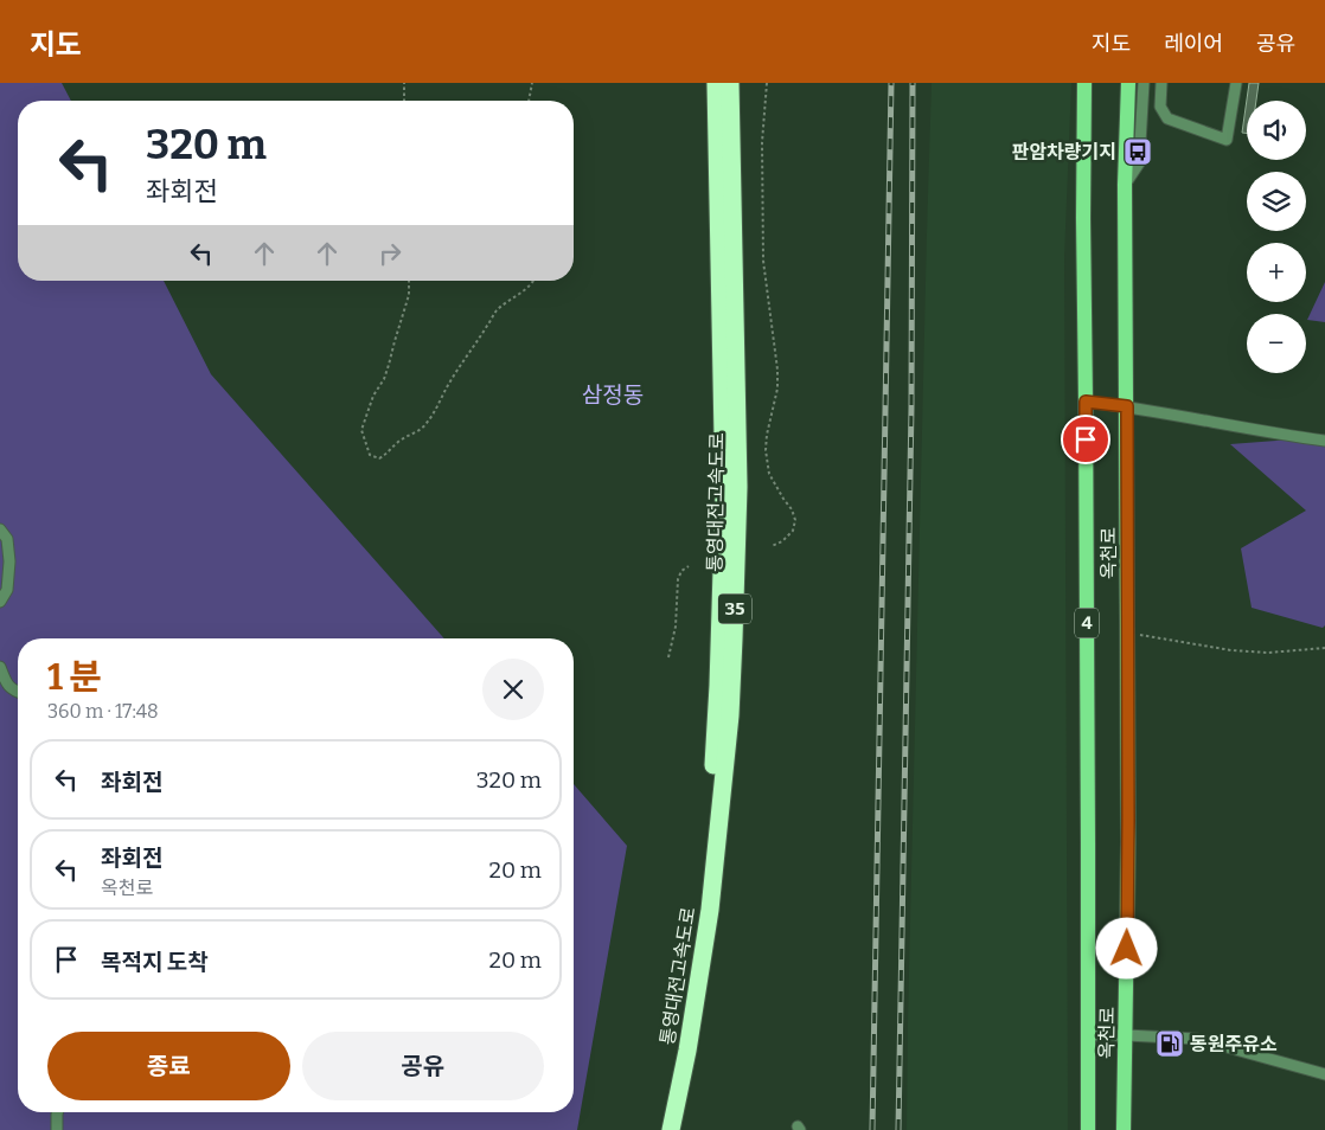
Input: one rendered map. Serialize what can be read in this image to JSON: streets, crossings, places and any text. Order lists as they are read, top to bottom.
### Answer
{
  "streets": {
    "highway": ["통영대전고속도로", "35"],
    "main road": ["옥천로", "4"]
  },
  "districts": ["삼정동"],
  "places": {
    "bus stop": ["판암차량기지"],
    "fuel station": ["동원주유소"]
  },
  "page": {
    "header": "지도",
    "nav": ["지도", "레이어", "공유"],
    "map_buttons": ["+", "−"],
    "turn": ["320 m", "좌회전"],
    "heading": ["1 분", "360 m · 17:48"],
    "list": [
      {
        "name": "좌회전",
        "value": "320 m"
      },
      {
        "name": "좌회전",
        "note": "옥천로",
        "value": "20 m"
      },
      {
        "name": "목적지 도착",
        "value": "20 m"
      }
    ],
    "buttons": ["종료", "공유"]
  }
}
